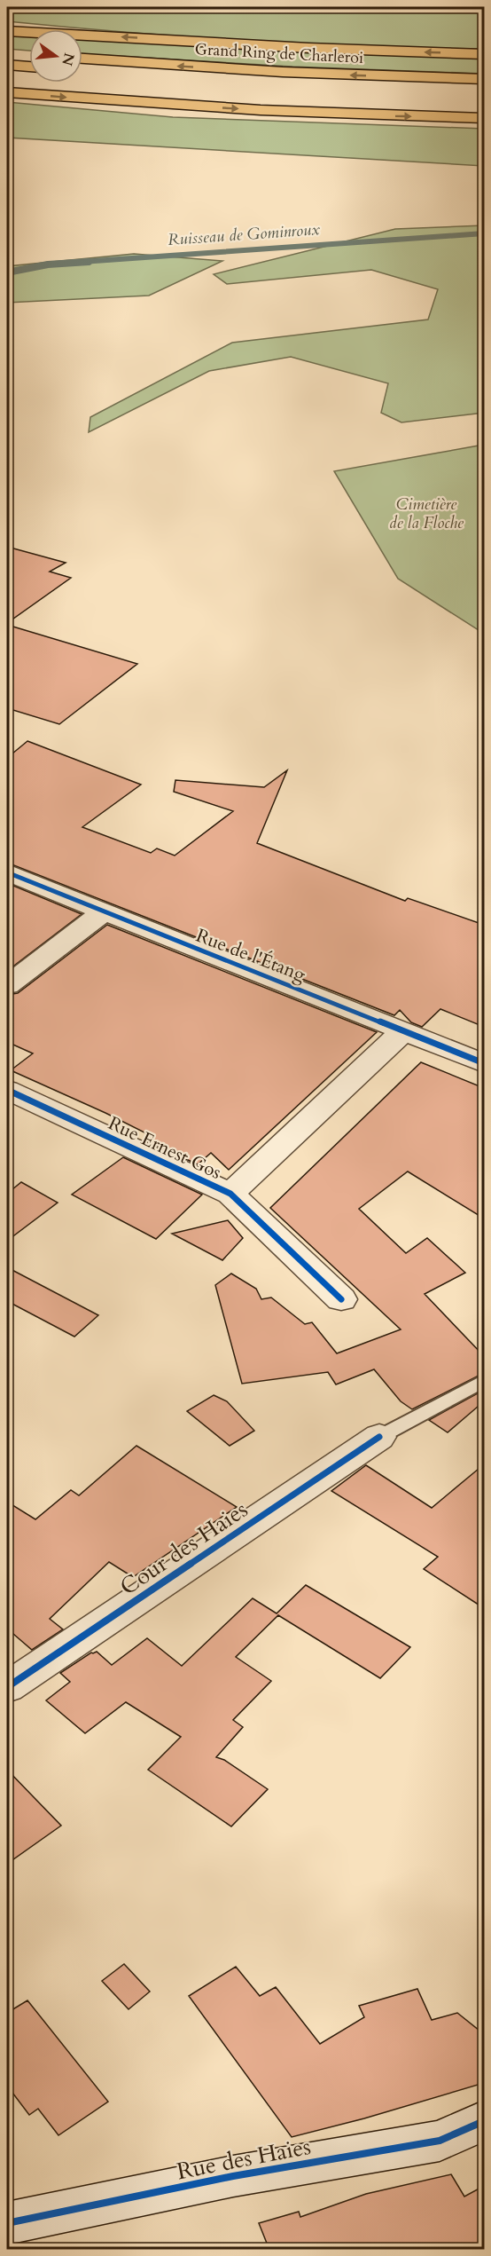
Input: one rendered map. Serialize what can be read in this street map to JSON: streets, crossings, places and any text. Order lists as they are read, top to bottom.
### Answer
{
  "streets": {
    "highway": ["Grand Ring de Charleroi"],
    "street": [
      "Rue de l'Étang",
      "Rue Ernest Gos",
      "Cour des Haies",
      "Rue des Haies"
    ]
  },
  "crossings": [
    ["Rue de l'Étang", "Rue Ernest Gos"]
  ],
  "water": ["Ruisseau de Gominroux"],
  "parks": ["Cimetière de la Floche"],
  "north": "right"
}
